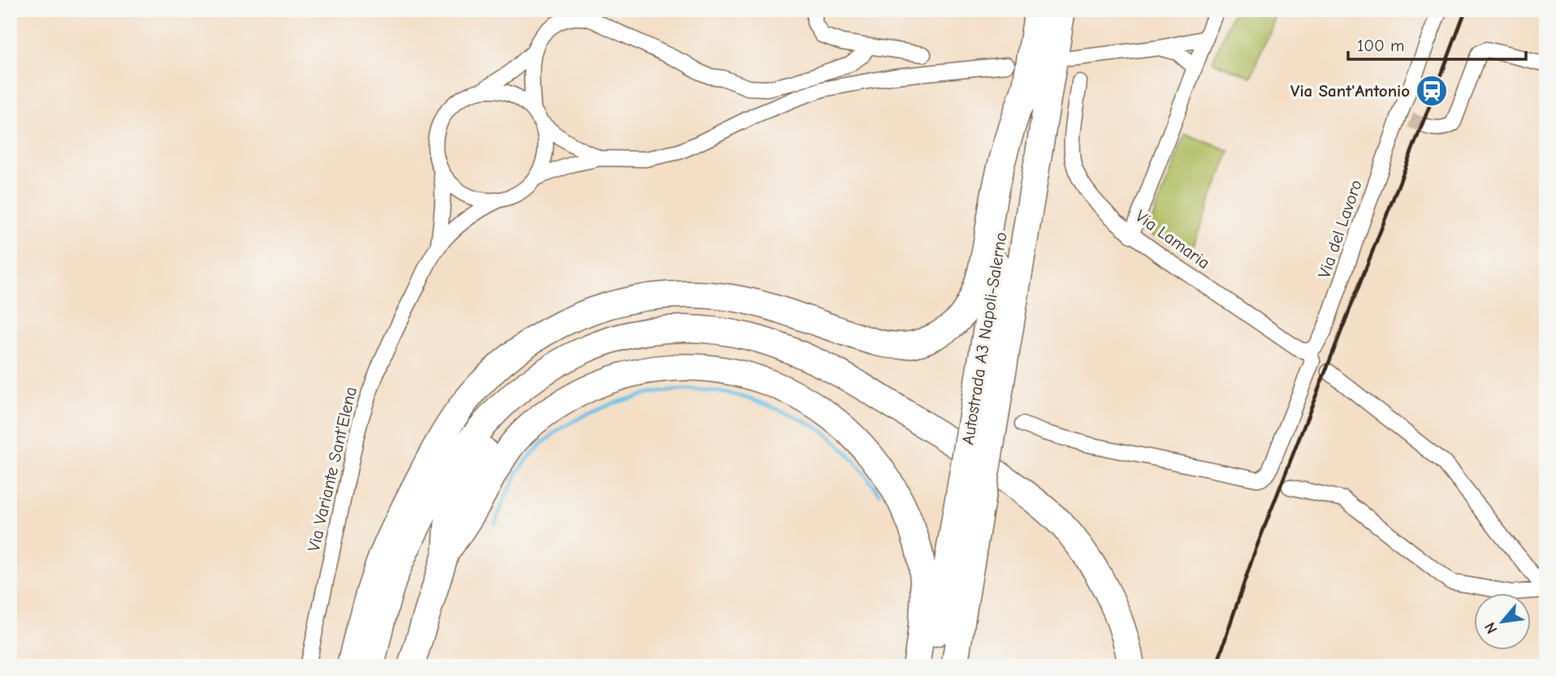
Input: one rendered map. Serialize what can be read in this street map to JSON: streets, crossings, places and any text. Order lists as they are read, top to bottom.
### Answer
{
  "streets": {
    "highway": ["Autostrada A3 Napoli-Salerno"],
    "street": ["Via del Lavoro", "Via Lamaria", "Via Variante Sant'Elena"]
  },
  "crossings": [
    ["Via del Lavoro", "Via Lamaria"]
  ],
  "places": {
    "station": ["Via Sant'Antonio"]
  },
  "scale_bar": "100 m",
  "north": "bottom left"
}
